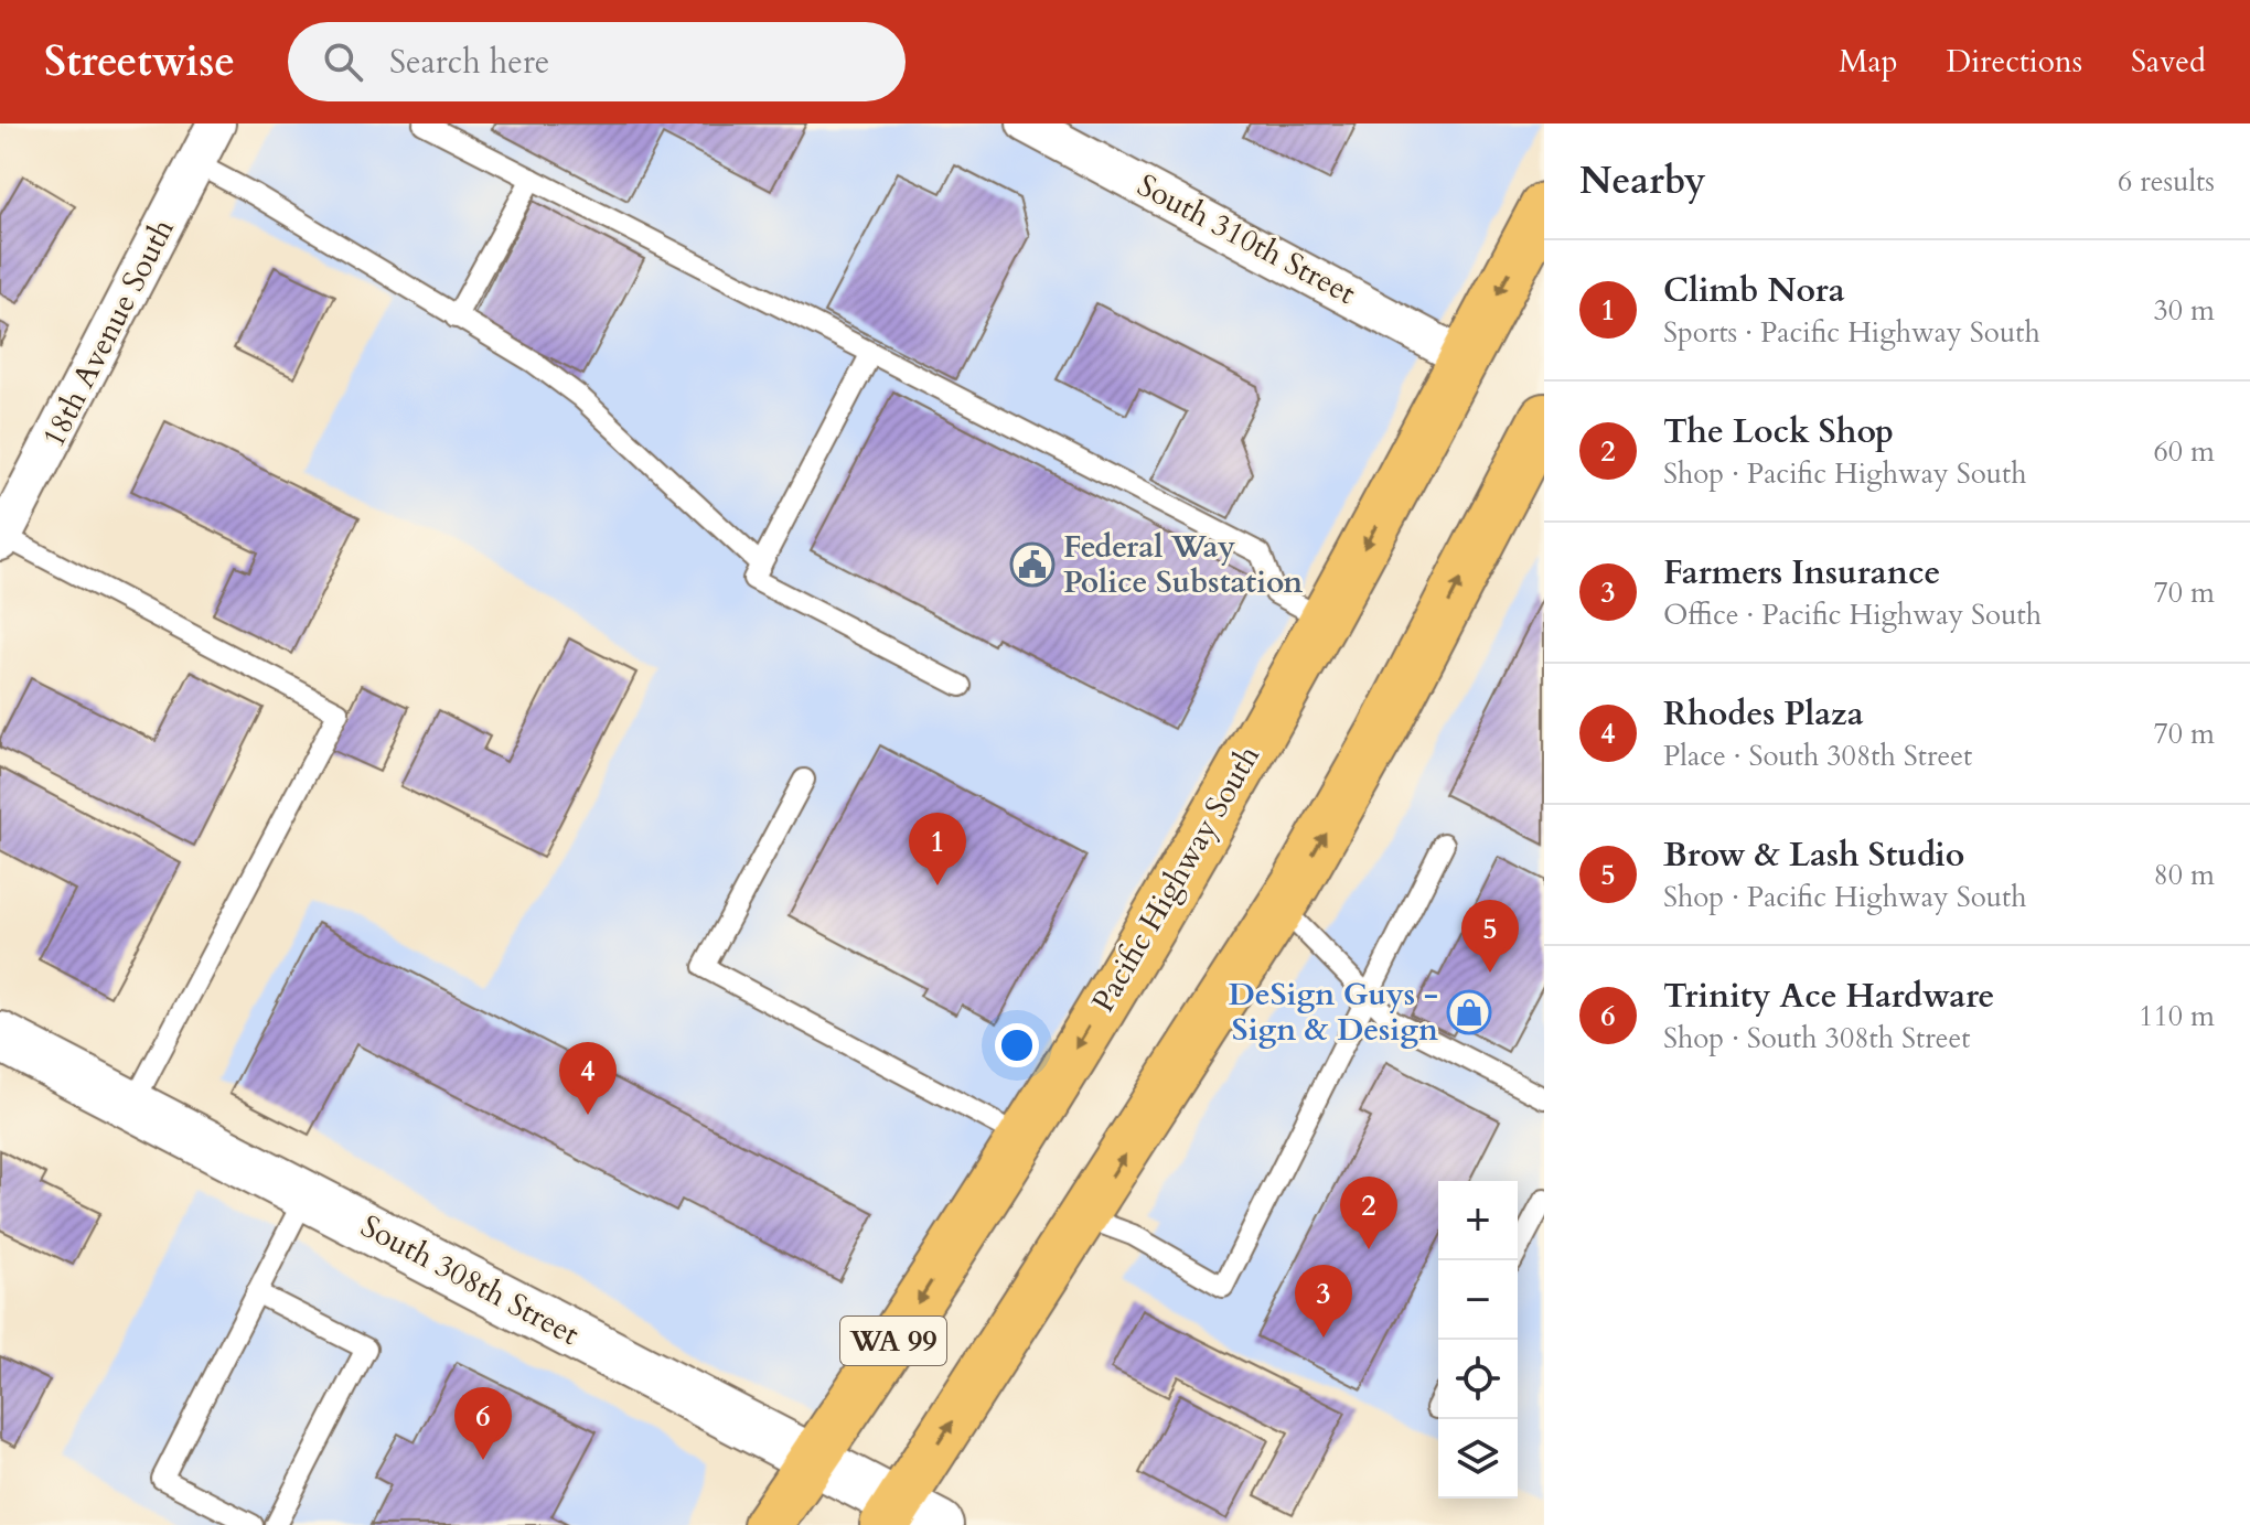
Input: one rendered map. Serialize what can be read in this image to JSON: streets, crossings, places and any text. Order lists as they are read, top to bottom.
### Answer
{
  "streets": {
    "main road": ["Pacific Highway South", "WA 99"],
    "street": ["South 310th Street", "18th Avenue South", "South 308th Street"]
  },
  "crossings": [
    ["South 310th Street", "Pacific Highway South"],
    ["Pacific Highway South", "South 308th Street"],
    ["South 308th Street", "WA 99"]
  ],
  "places": {
    "public building": ["Federal Way Police Substation"],
    "shop": ["DeSign Guys - Sign & Design"]
  },
  "page": {
    "header": "Streetwise",
    "search": "Search here",
    "nav": ["Map", "Directions", "Saved"],
    "heading": ["Nearby", "6 results"],
    "list": [
      {
        "mark": "1",
        "name": "Climb Nora",
        "note": "Sports · Pacific Highway South",
        "value": "30 m"
      },
      {
        "mark": "2",
        "name": "The Lock Shop",
        "note": "Shop · Pacific Highway South",
        "value": "60 m"
      },
      {
        "mark": "3",
        "name": "Farmers Insurance",
        "note": "Office · Pacific Highway South",
        "value": "70 m"
      },
      {
        "mark": "4",
        "name": "Rhodes Plaza",
        "note": "Place · South 308th Street",
        "value": "70 m"
      },
      {
        "mark": "5",
        "name": "Brow & Lash Studio",
        "note": "Shop · Pacific Highway South",
        "value": "80 m"
      },
      {
        "mark": "6",
        "name": "Trinity Ace Hardware",
        "note": "Shop · South 308th Street",
        "value": "110 m"
      }
    ],
    "pins": [
      "1",
      "5",
      "4",
      "2",
      "3",
      "6"
    ],
    "map_buttons": ["+", "−"]
  }
}
